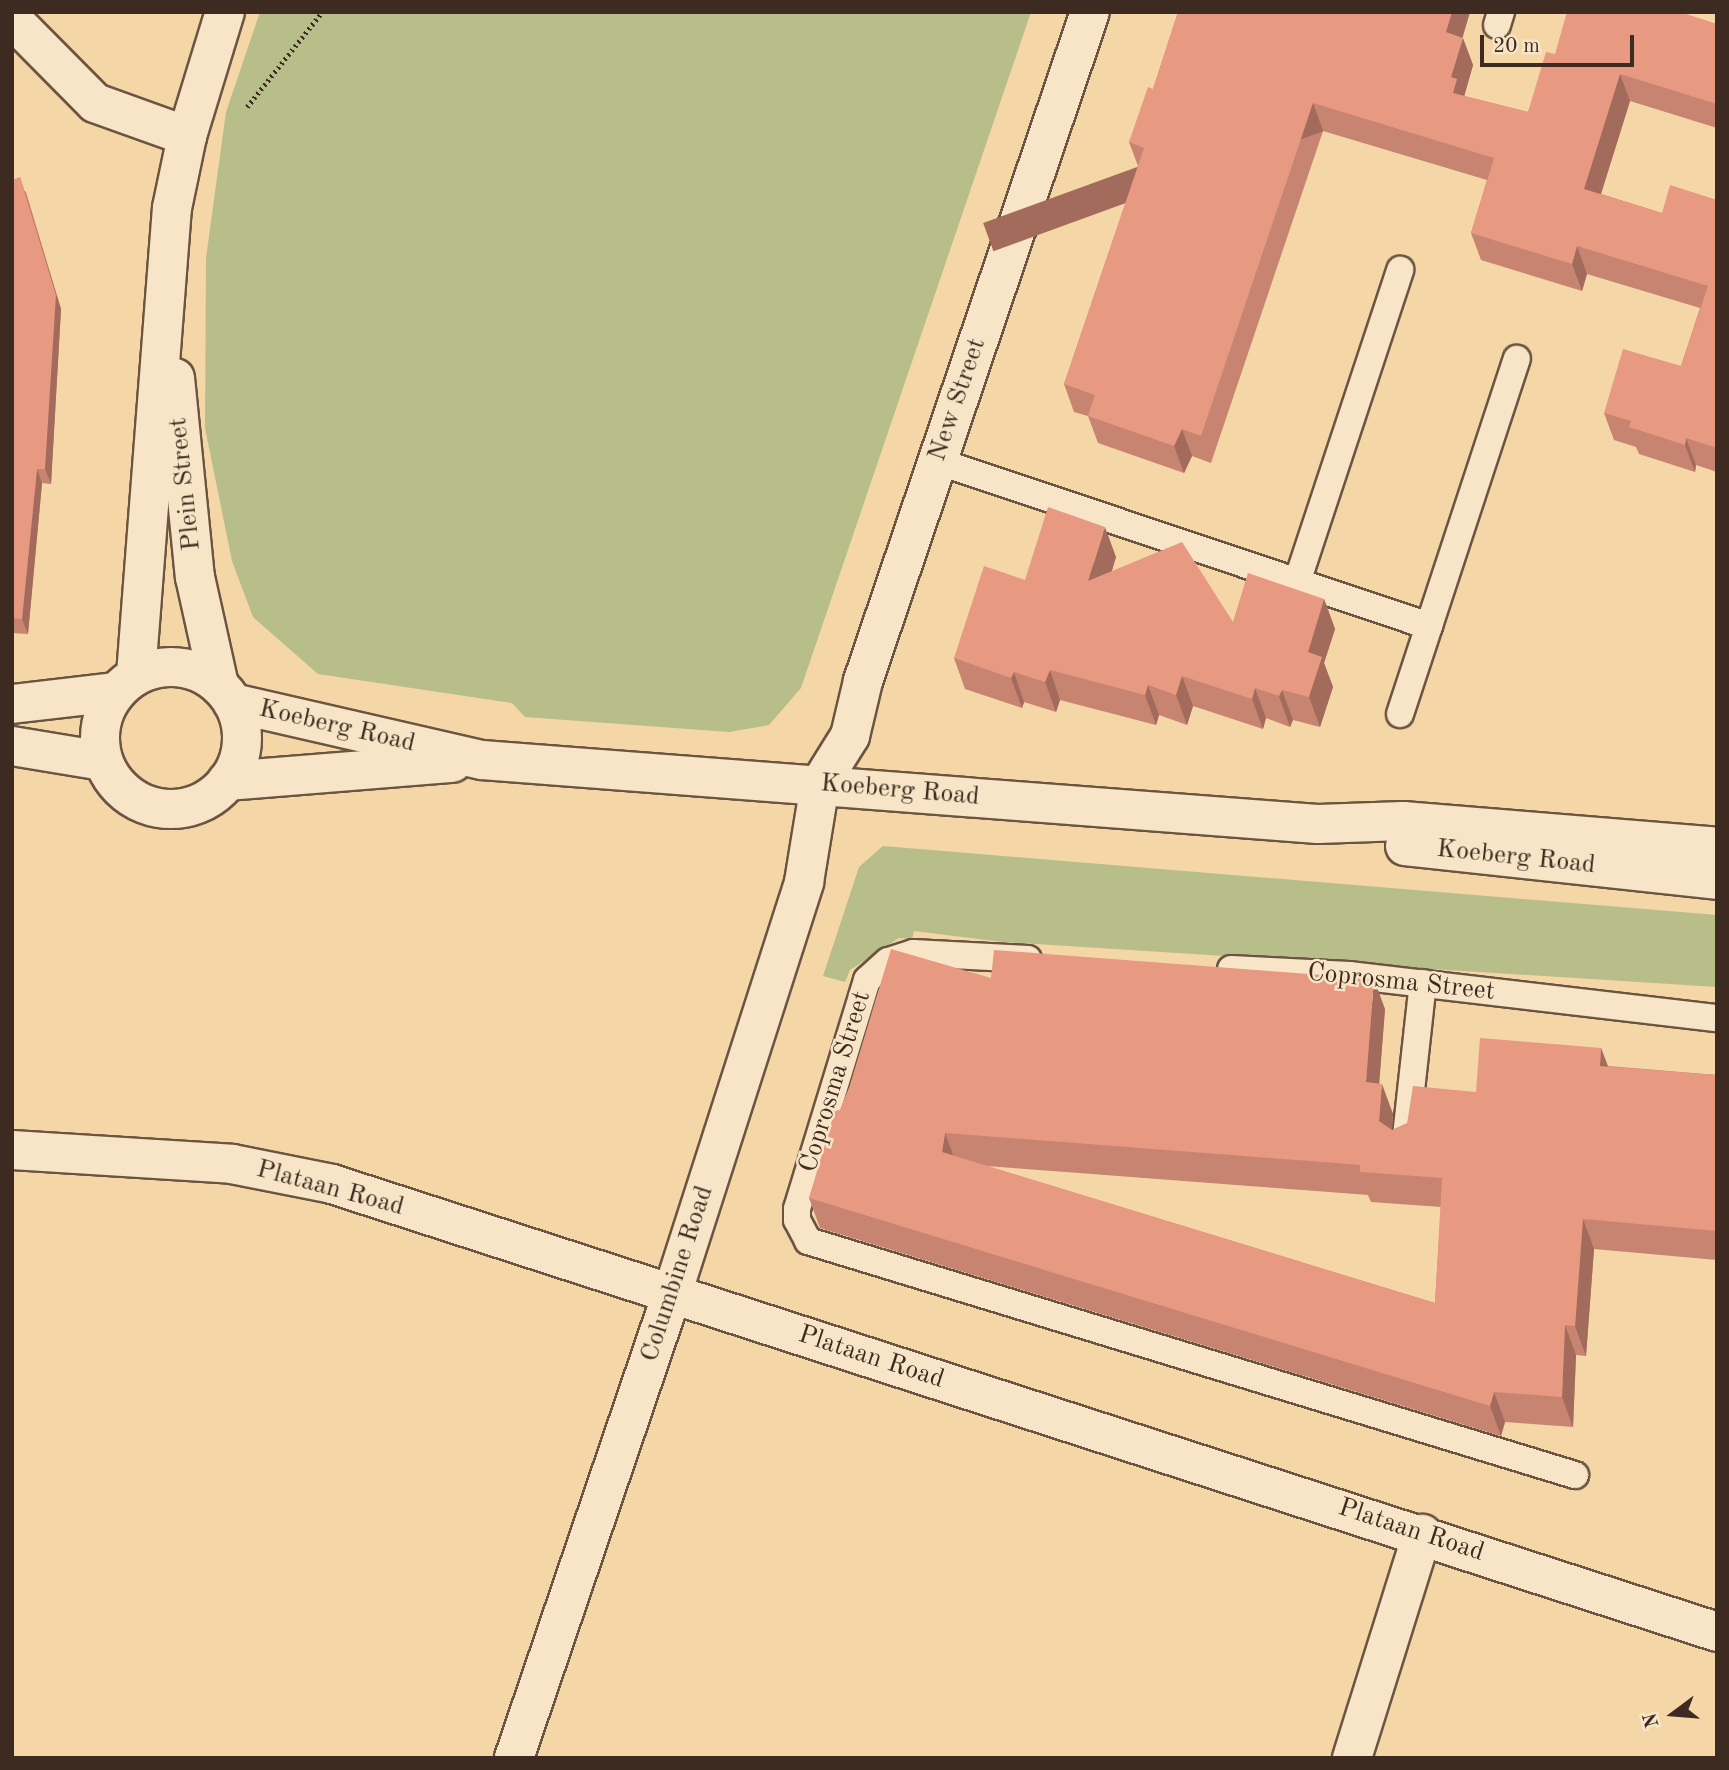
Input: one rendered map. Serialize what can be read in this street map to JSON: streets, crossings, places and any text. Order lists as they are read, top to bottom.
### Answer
{
  "streets": {
    "street": [
      "New Street",
      "Plein Street",
      "Koeberg Road",
      "Plataan Road",
      "Columbine Road"
    ],
    "lane": ["Coprosma Street"]
  },
  "crossings": [
    ["New Street", "Koeberg Road"],
    ["New Street", "Columbine Road"],
    ["Plein Street", "Koeberg Road"],
    ["Koeberg Road", "Columbine Road"],
    ["Plataan Road", "Columbine Road"]
  ],
  "scale_bar": "20 m",
  "north": "left"
}
